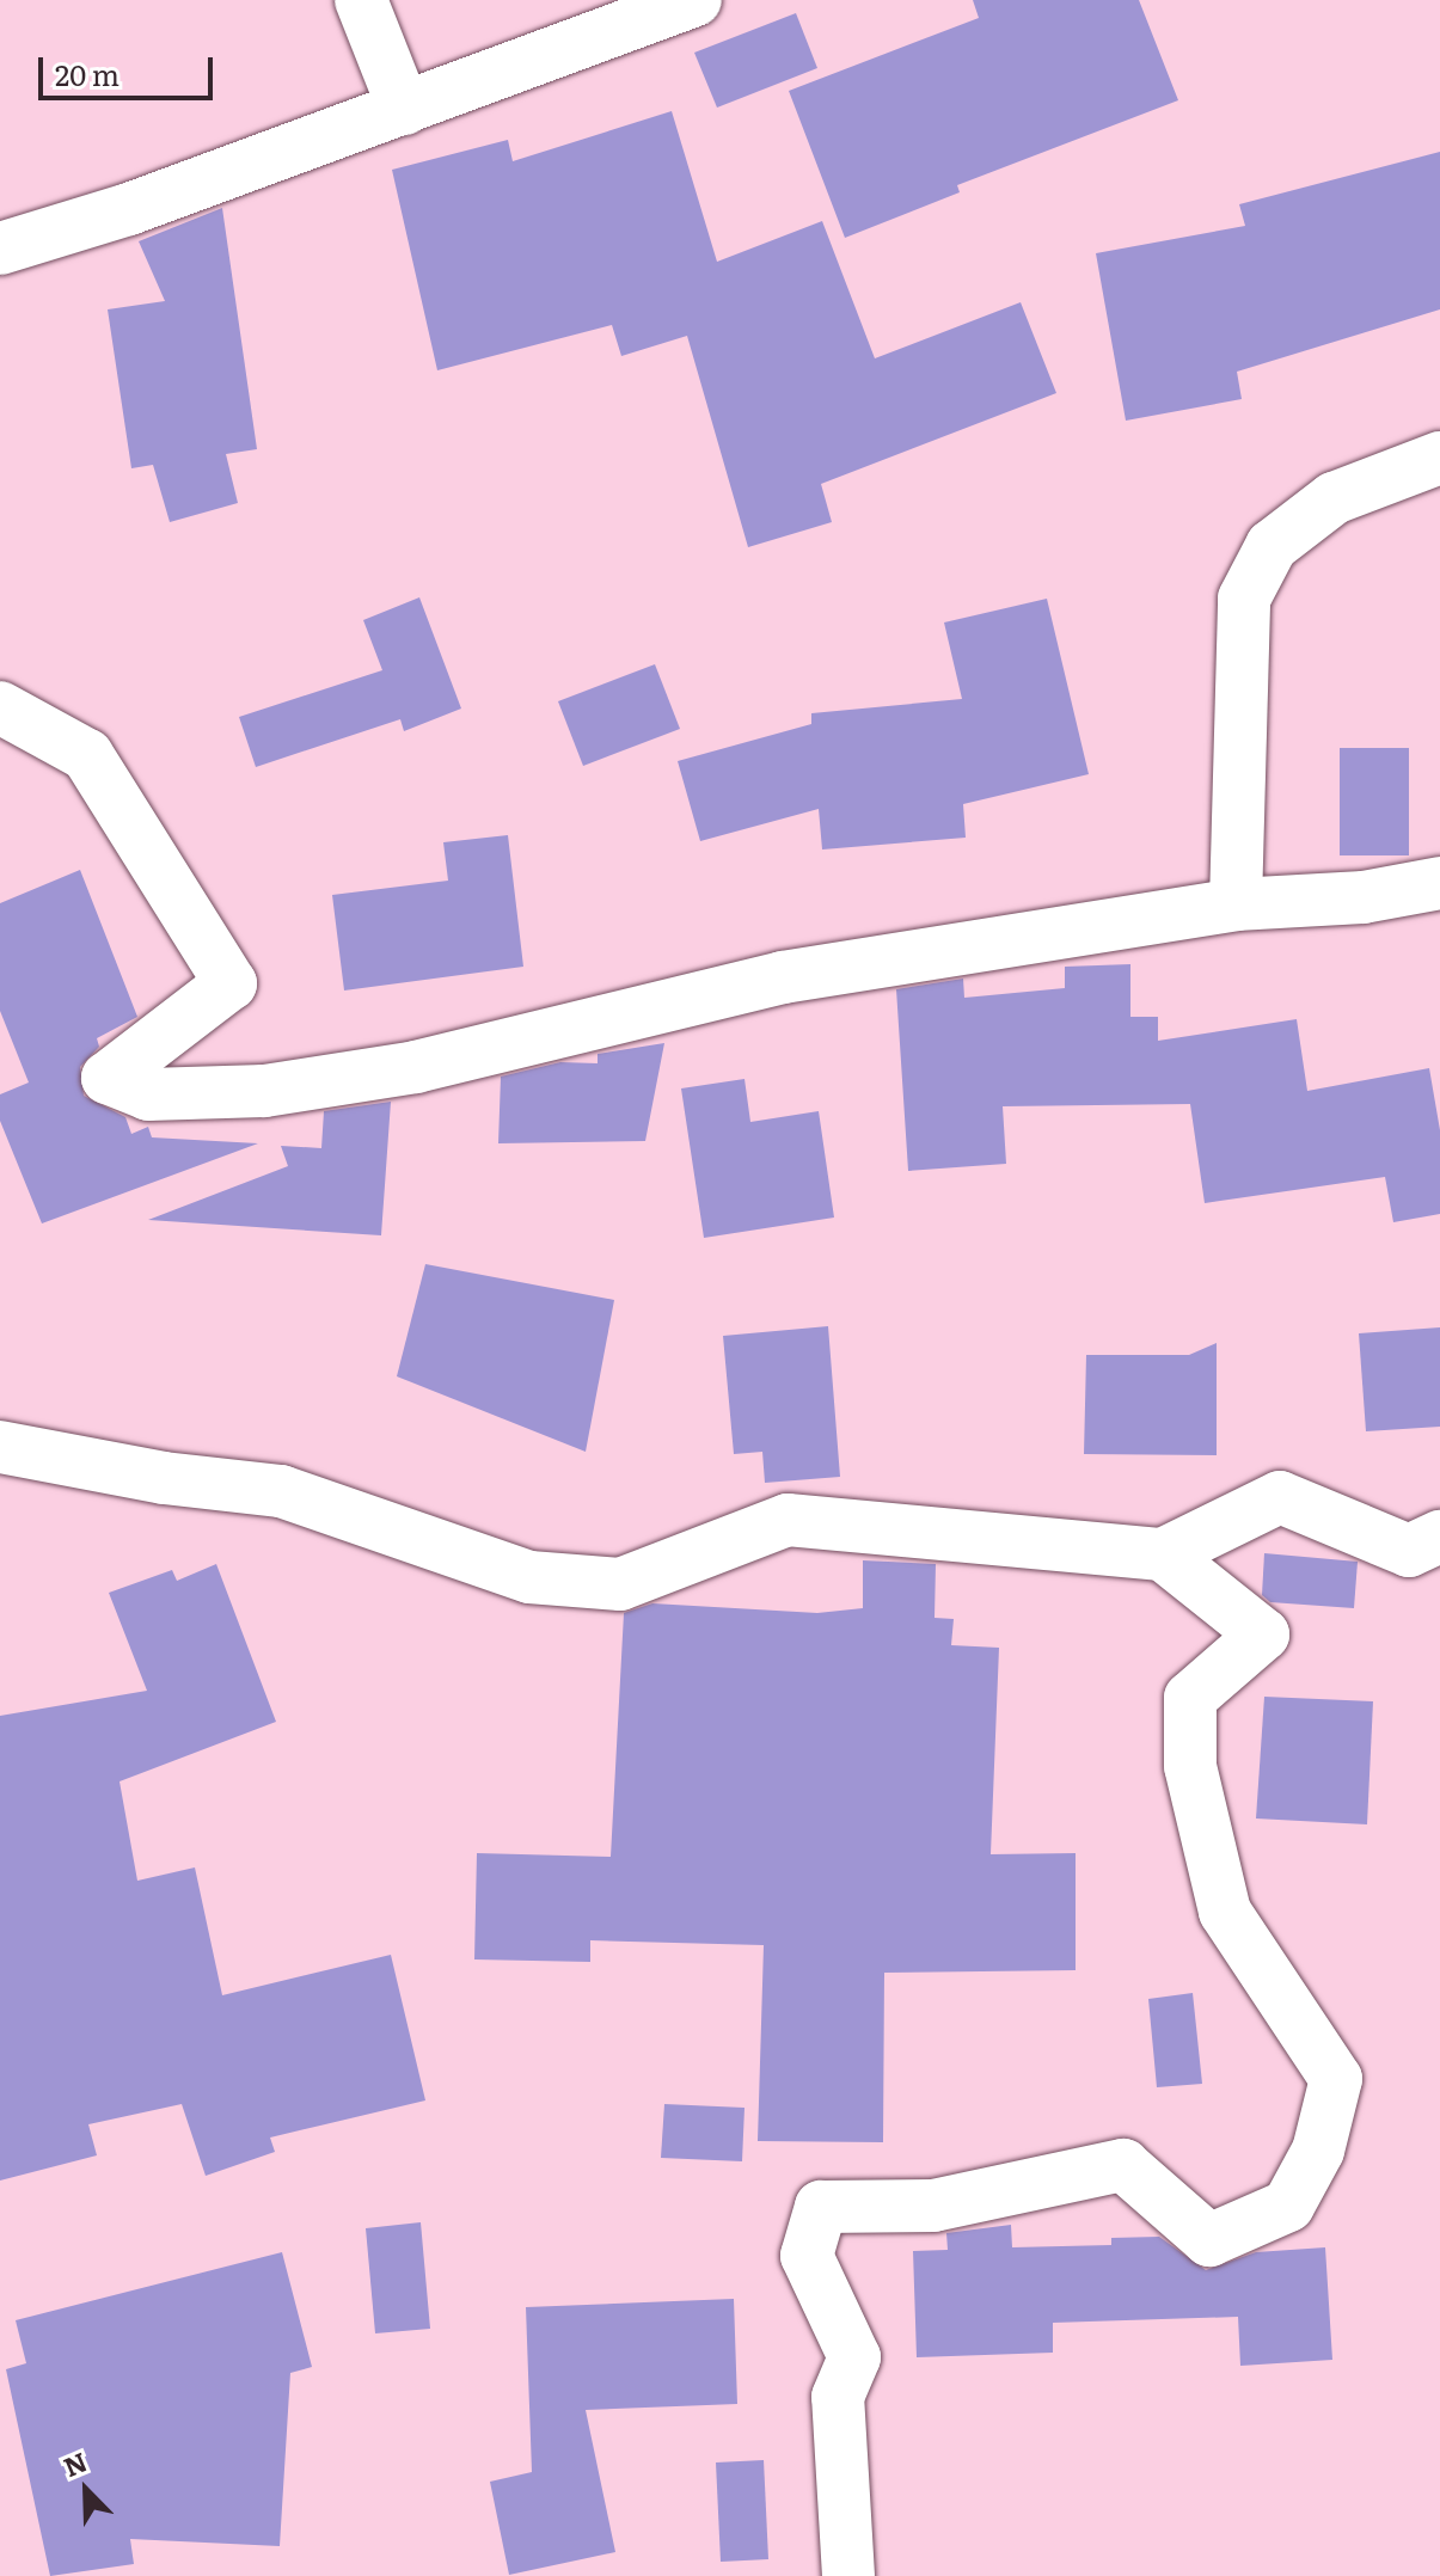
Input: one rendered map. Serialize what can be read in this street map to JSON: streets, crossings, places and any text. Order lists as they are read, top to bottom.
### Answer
{
  "scale_bar": "20 m",
  "north": "top left"
}
